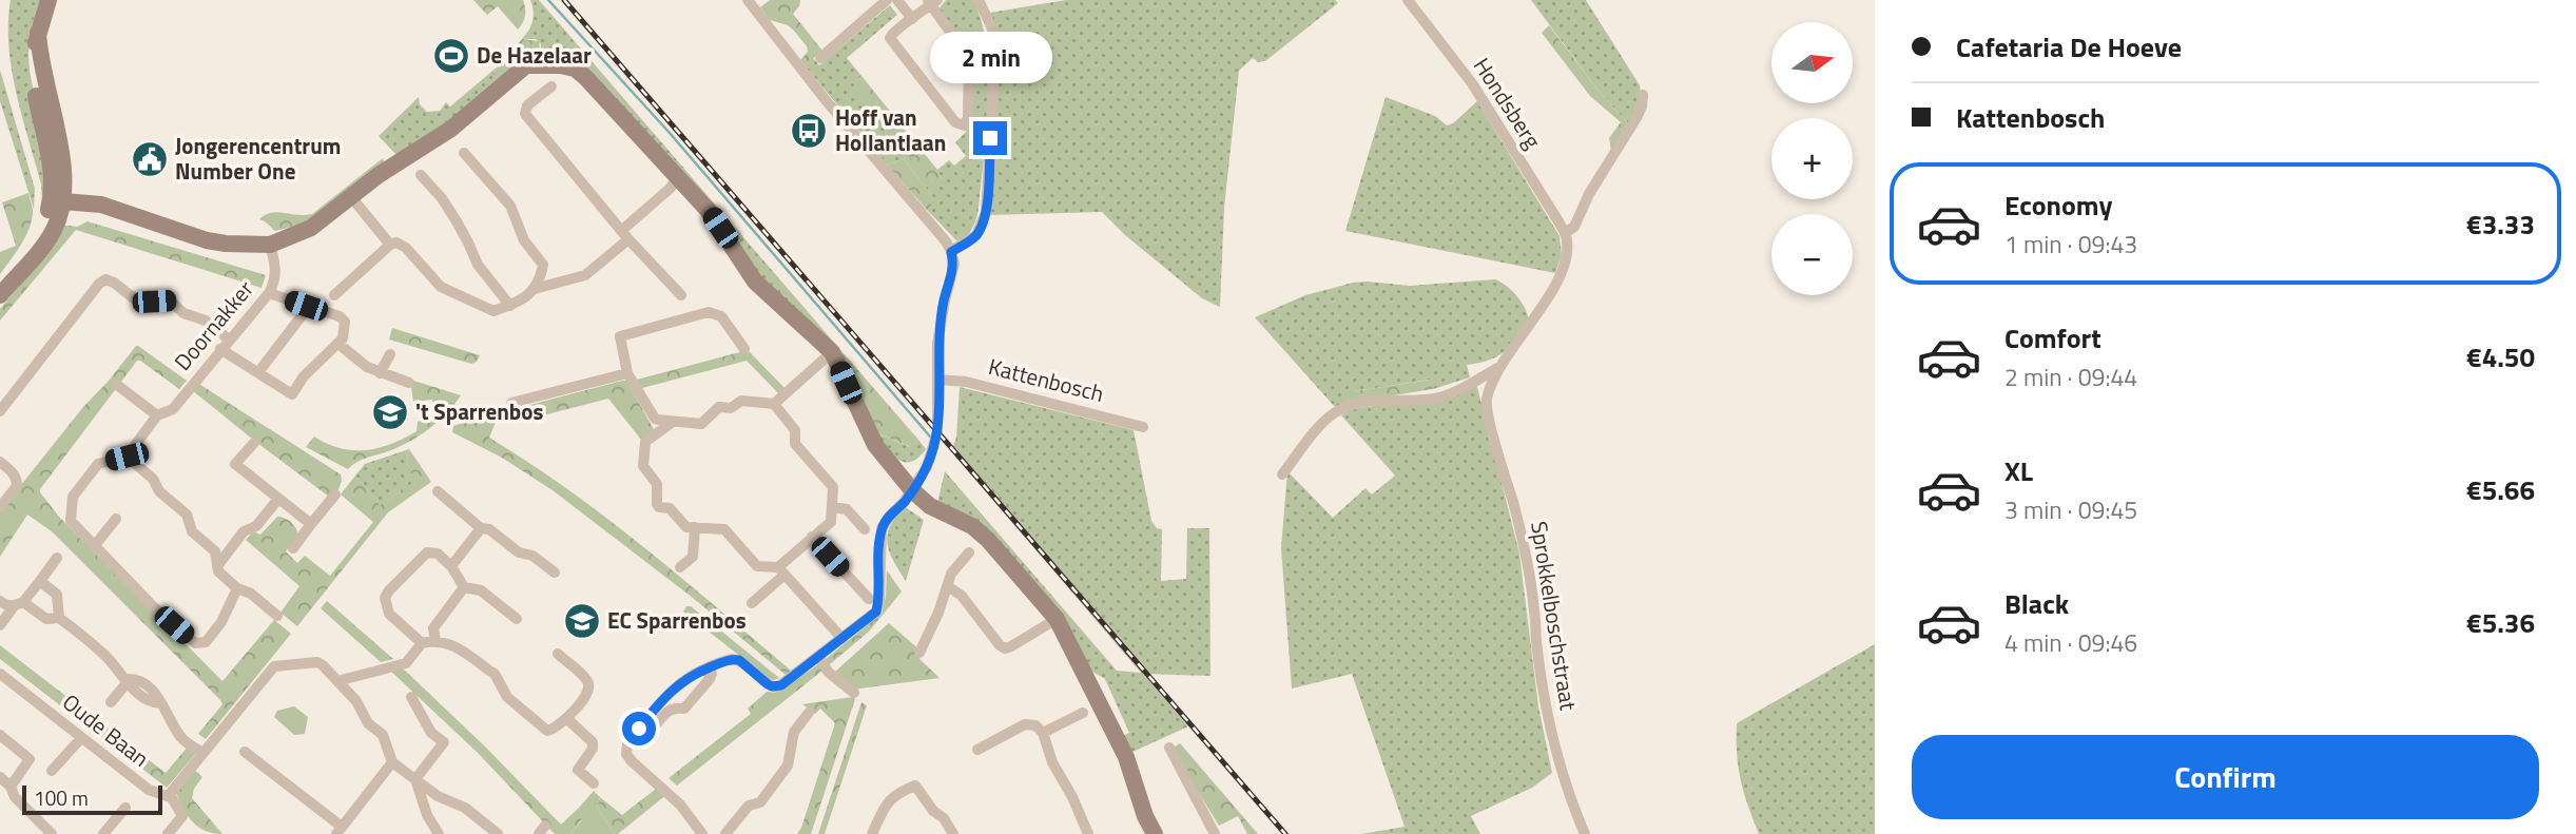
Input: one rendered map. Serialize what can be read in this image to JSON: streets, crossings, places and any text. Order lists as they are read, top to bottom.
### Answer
{
  "streets": {
    "street": [
      "Hondsberg",
      "Doornakker",
      "Kattenbosch",
      "Sprokkelboschstraat",
      "Oude Baan"
    ]
  },
  "places": {
    "sports": ["De Hazelaar"],
    "bus stop": ["Hoff van Hollantlaan"],
    "public building": ["Jongerencentrum Number One"],
    "school or university": ["'t Sparrenbos", "EC Sparrenbos"]
  },
  "scale_bar": "100 m",
  "north": "right",
  "page": {
    "banner": ["Cafetaria De Hoeve", "Kattenbosch"],
    "map_buttons": ["+", "−"],
    "bubble": "2 min",
    "list": [
      {
        "name": "Economy",
        "note": "1 min · 09:43",
        "value": "€3.33"
      },
      {
        "name": "Comfort",
        "note": "2 min · 09:44",
        "value": "€4.50"
      },
      {
        "name": "XL",
        "note": "3 min · 09:45",
        "value": "€5.66"
      },
      {
        "name": "Black",
        "note": "4 min · 09:46",
        "value": "€5.36"
      }
    ],
    "buttons": "Confirm",
    "scale": "100 m"
  }
}
